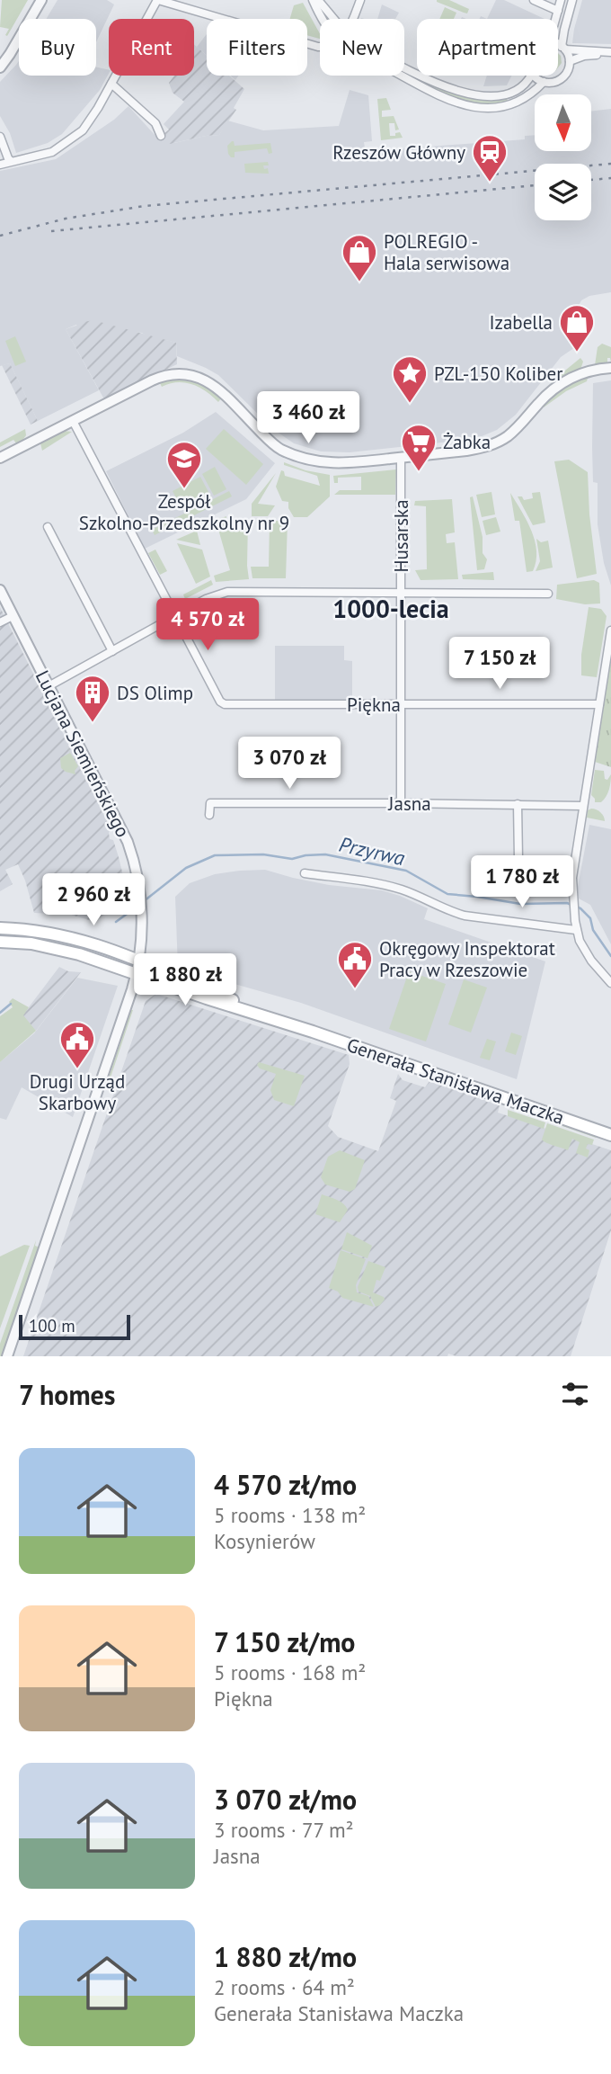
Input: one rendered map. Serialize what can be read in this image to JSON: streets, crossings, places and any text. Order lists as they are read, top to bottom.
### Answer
{
  "streets": {
    "main road": ["Generała Stanisława Maczka"],
    "street": [
      "Husarska",
      "Piękna",
      "Lucjana Siemieńskiego",
      "Jasna"
    ]
  },
  "crossings": [
    ["Husarska", "Piękna"],
    ["Husarska", "Jasna"],
    ["Lucjana Siemieńskiego", "Generała Stanisława Maczka"]
  ],
  "districts": ["1000-lecia"],
  "water": ["Przyrwa"],
  "places": {
    "station": ["Rzeszów Główny"],
    "shop": ["POLREGIO - Hala serwisowa", "Izabella"],
    "place": ["PZL-150 Koliber"],
    "supermarket": ["Żabka"],
    "school or university": ["Zespół Szkolno-Przedszkolny nr 9"],
    "building": ["DS Olimp"],
    "public building": ["Okręgowy Inspektorat Pracy w Rzeszowie", "Drugi Urząd Skarbowy"]
  },
  "scale_bar": "100 m",
  "north": "bottom",
  "page": {
    "chip": [
      "Buy",
      "Rent",
      "Filters",
      "New",
      "Apartment"
    ],
    "price": [
      "3 460 zł",
      "4 570 zł",
      "7 150 zł",
      "3 070 zł",
      "1 780 zł",
      "2 960 zł",
      "1 880 zł"
    ],
    "scale": "100 m",
    "heading": "7 homes",
    "list": [
      {
        "name": "4 570 zł/mo",
        "note": "5 rooms · 138 m² · Kosynierów"
      },
      {
        "name": "7 150 zł/mo",
        "note": "5 rooms · 168 m² · Piękna"
      },
      {
        "name": "3 070 zł/mo",
        "note": "3 rooms · 77 m² · Jasna"
      },
      {
        "name": "1 880 zł/mo",
        "note": "2 rooms · 64 m² · Generała Stanisława Maczka"
      }
    ]
  }
}
